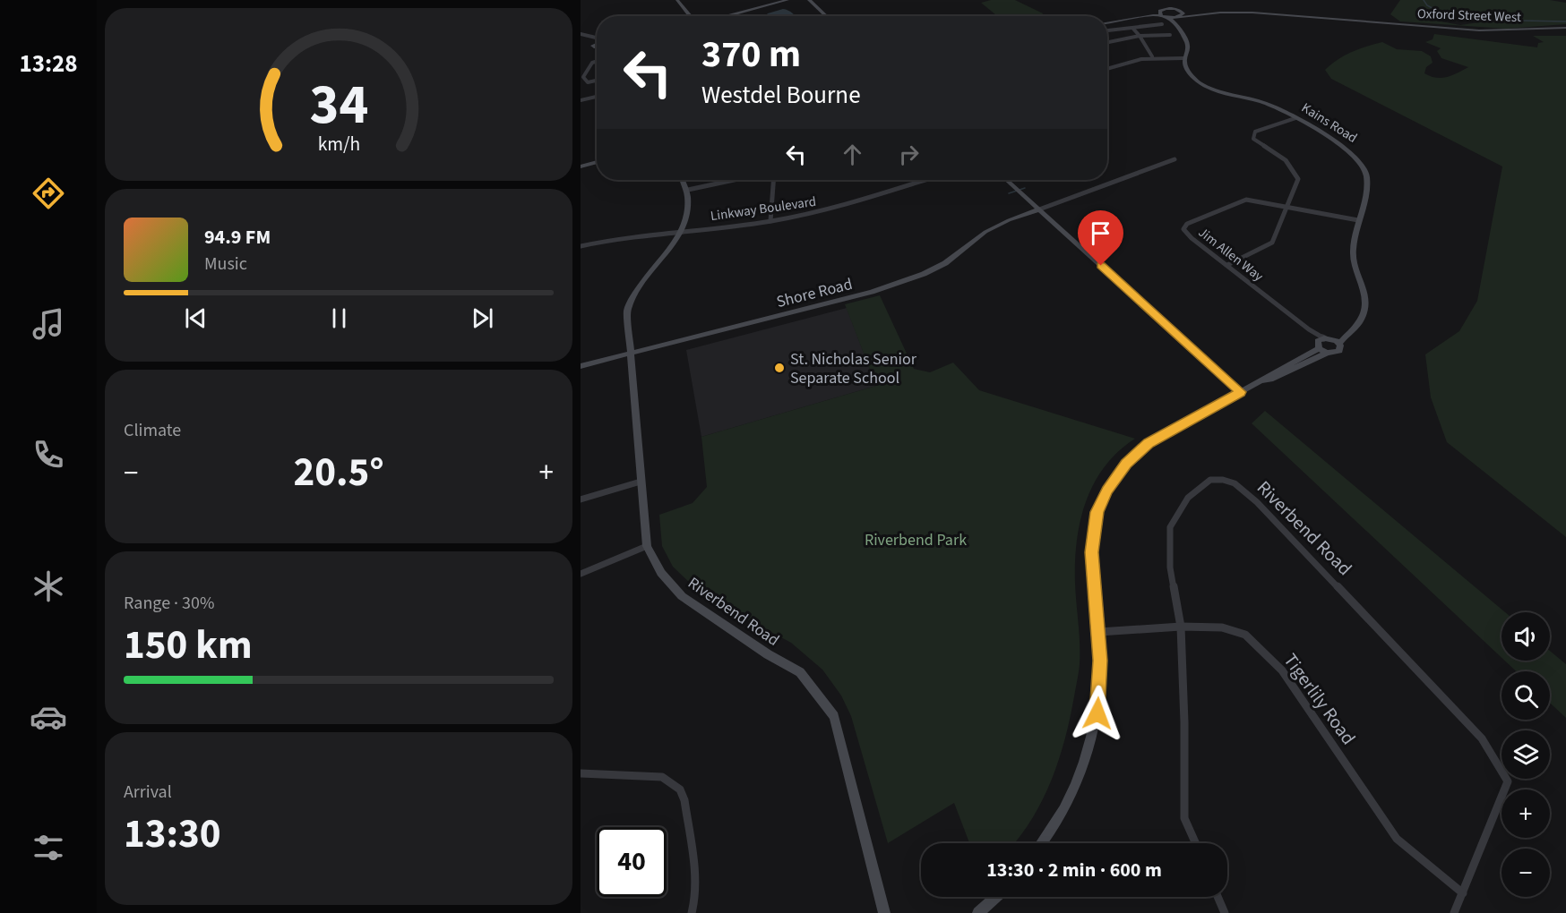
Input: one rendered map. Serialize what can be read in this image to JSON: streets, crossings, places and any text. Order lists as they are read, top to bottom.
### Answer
{
  "streets": {
    "street": [
      "Oxford Street West",
      "Kains Road",
      "Linkway Boulevard",
      "Jim Allen Way",
      "Shore Road",
      "Riverbend Road",
      "Tigerlily Road"
    ]
  },
  "crossings": [
    ["Oxford Street West", "Kains Road"],
    ["Kains Road", "Jim Allen Way"],
    ["Linkway Boulevard", "Riverbend Road"],
    ["Shore Road", "Riverbend Road"],
    ["Riverbend Road", "Tigerlily Road"]
  ],
  "parks": ["Riverbend Park"],
  "places": ["St. Nicholas Senior Separate School"],
  "page": {
    "tabs": "13:28",
    "turn": ["370 m", "Westdel Bourne"],
    "song": ["94.9 FM", "Music"],
    "tile": [
      "Climate",
      ["Range · 30%", "150 km"],
      ["Arrival", "13:30"]
    ],
    "heat": ["−", "20.5°", "+"],
    "map_buttons": ["+", "−"],
    "limit": "40",
    "trip": "13:30 · 2 min · 600 m",
    "gauge": ["34", "km/h"]
  }
}
